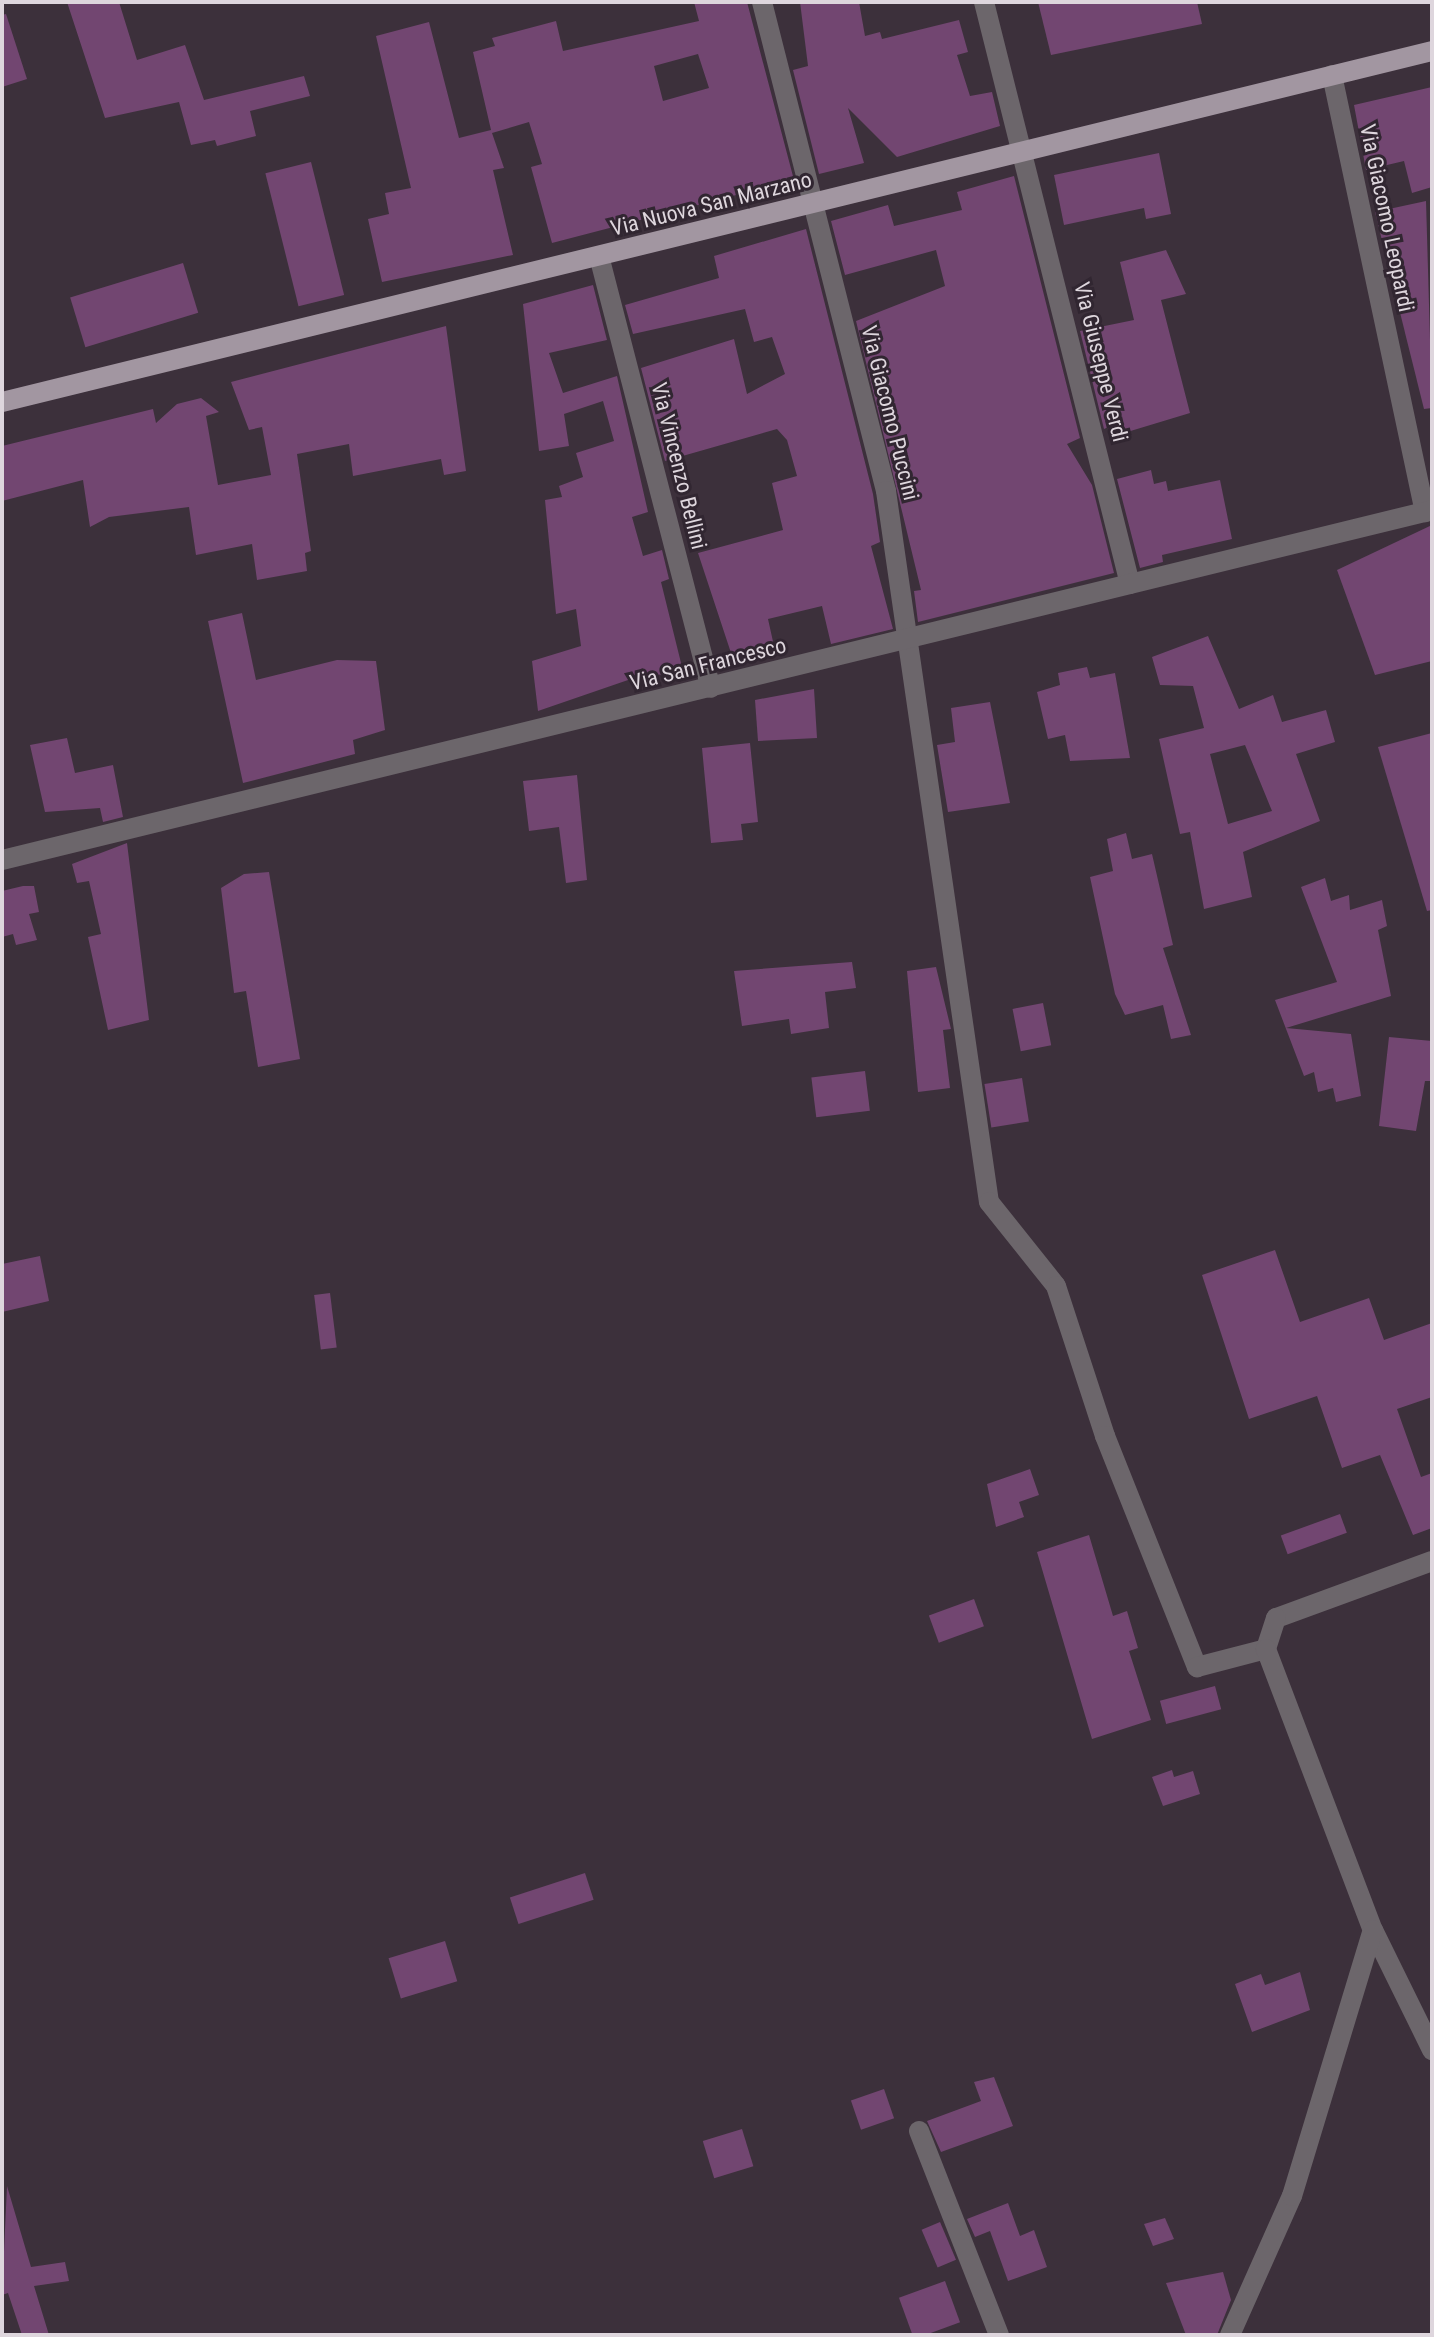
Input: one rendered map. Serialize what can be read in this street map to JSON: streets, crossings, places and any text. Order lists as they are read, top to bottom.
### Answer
{
  "streets": {
    "main road": ["Via Nuova San Marzano"],
    "street": [
      "Via Giacomo Leopardi",
      "Via Giuseppe Verdi",
      "Via Giacomo Puccini",
      "Via Vincenzo Bellini",
      "Via San Francesco"
    ]
  },
  "crossings": [
    ["Via Nuova San Marzano", "Via Giacomo Leopardi"],
    ["Via Nuova San Marzano", "Via Giuseppe Verdi"],
    ["Via Nuova San Marzano", "Via Giacomo Puccini"],
    ["Via Nuova San Marzano", "Via Vincenzo Bellini"],
    ["Via Giacomo Leopardi", "Via San Francesco"],
    ["Via Giuseppe Verdi", "Via San Francesco"],
    ["Via Giacomo Puccini", "Via San Francesco"],
    ["Via Vincenzo Bellini", "Via San Francesco"]
  ]
}
